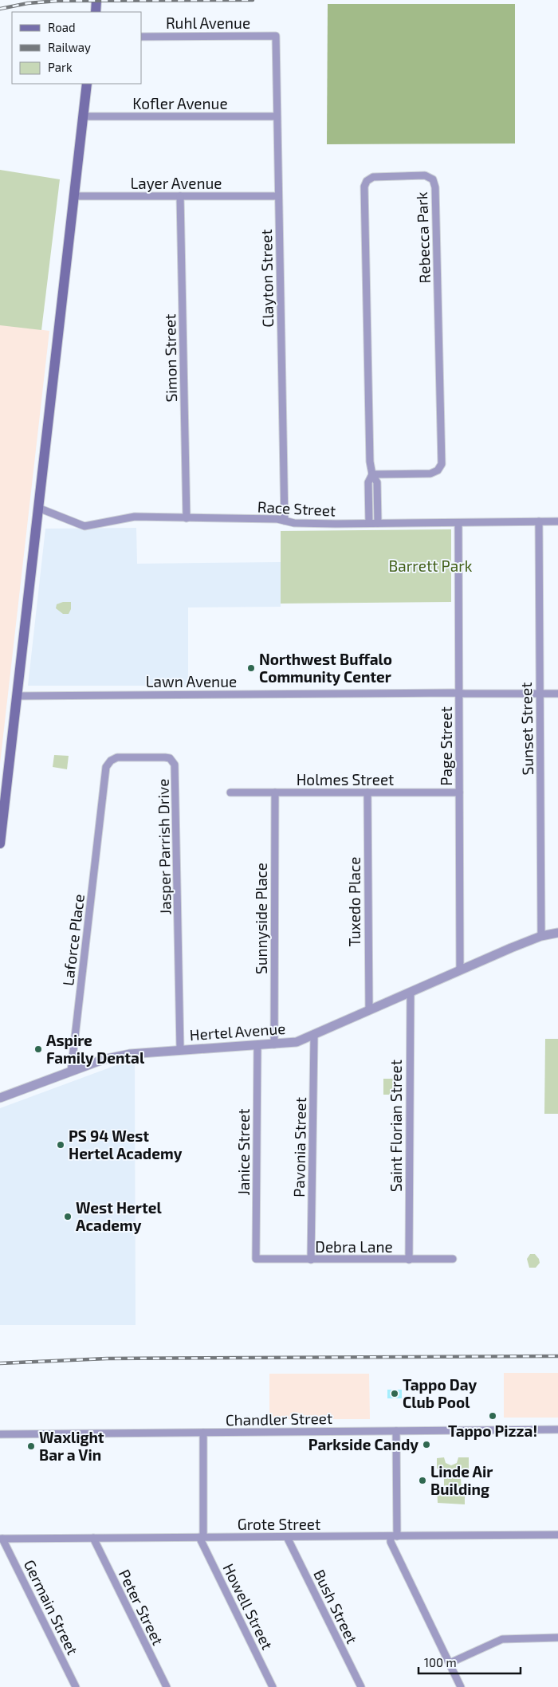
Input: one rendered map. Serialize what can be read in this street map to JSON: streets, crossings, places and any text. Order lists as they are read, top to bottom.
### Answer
{
  "streets": {
    "street": [
      "Ruhl Avenue",
      "Kofler Avenue",
      "Layer Avenue",
      "Rebecca Park",
      "Clayton Street",
      "Simon Street",
      "Race Street",
      "Lawn Avenue",
      "Sunset Street",
      "Page Street",
      "Holmes Street",
      "Jasper Parrish Drive",
      "Tuxedo Place",
      "Sunnyside Place",
      "Laforce Place",
      "Hertel Avenue",
      "Saint Florian Street",
      "Pavonia Street",
      "Janice Street",
      "Debra Lane",
      "Chandler Street",
      "Grote Street",
      "Howell Street",
      "Bush Street",
      "Germain Street",
      "Peter Street"
    ]
  },
  "crossings": [
    ["Ruhl Avenue", "Clayton Street"],
    ["Kofler Avenue", "Clayton Street"],
    ["Layer Avenue", "Clayton Street"],
    ["Layer Avenue", "Simon Street"],
    ["Rebecca Park", "Race Street"],
    ["Clayton Street", "Race Street"],
    ["Simon Street", "Race Street"],
    ["Race Street", "Sunset Street"],
    ["Race Street", "Page Street"],
    ["Lawn Avenue", "Sunset Street"],
    ["Lawn Avenue", "Page Street"],
    ["Sunset Street", "Hertel Avenue"],
    ["Page Street", "Holmes Street"],
    ["Page Street", "Hertel Avenue"],
    ["Holmes Street", "Tuxedo Place"],
    ["Holmes Street", "Sunnyside Place"],
    ["Jasper Parrish Drive", "Laforce Place"],
    ["Jasper Parrish Drive", "Hertel Avenue"],
    ["Tuxedo Place", "Hertel Avenue"],
    ["Sunnyside Place", "Hertel Avenue"],
    ["Laforce Place", "Hertel Avenue"],
    ["Hertel Avenue", "Saint Florian Street"],
    ["Hertel Avenue", "Pavonia Street"],
    ["Hertel Avenue", "Janice Street"],
    ["Saint Florian Street", "Debra Lane"],
    ["Pavonia Street", "Debra Lane"],
    ["Janice Street", "Debra Lane"],
    ["Chandler Street", "Howell Street"],
    ["Grote Street", "Howell Street"],
    ["Grote Street", "Bush Street"],
    ["Grote Street", "Germain Street"],
    ["Grote Street", "Peter Street"]
  ],
  "parks": ["Barrett Park"],
  "places": [
    "Northwest Buffalo Community Center",
    "Aspire Family Dental",
    "PS 94 West Hertel Academy",
    "West Hertel Academy",
    "Tappo Day Club Pool",
    "Tappo Pizza!",
    "Parkside Candy",
    "Waxlight Bar a Vin",
    "Linde Air Building"
  ],
  "legend": ["Road", "Railway", "Park"],
  "scale_bar": "100 m"
}
